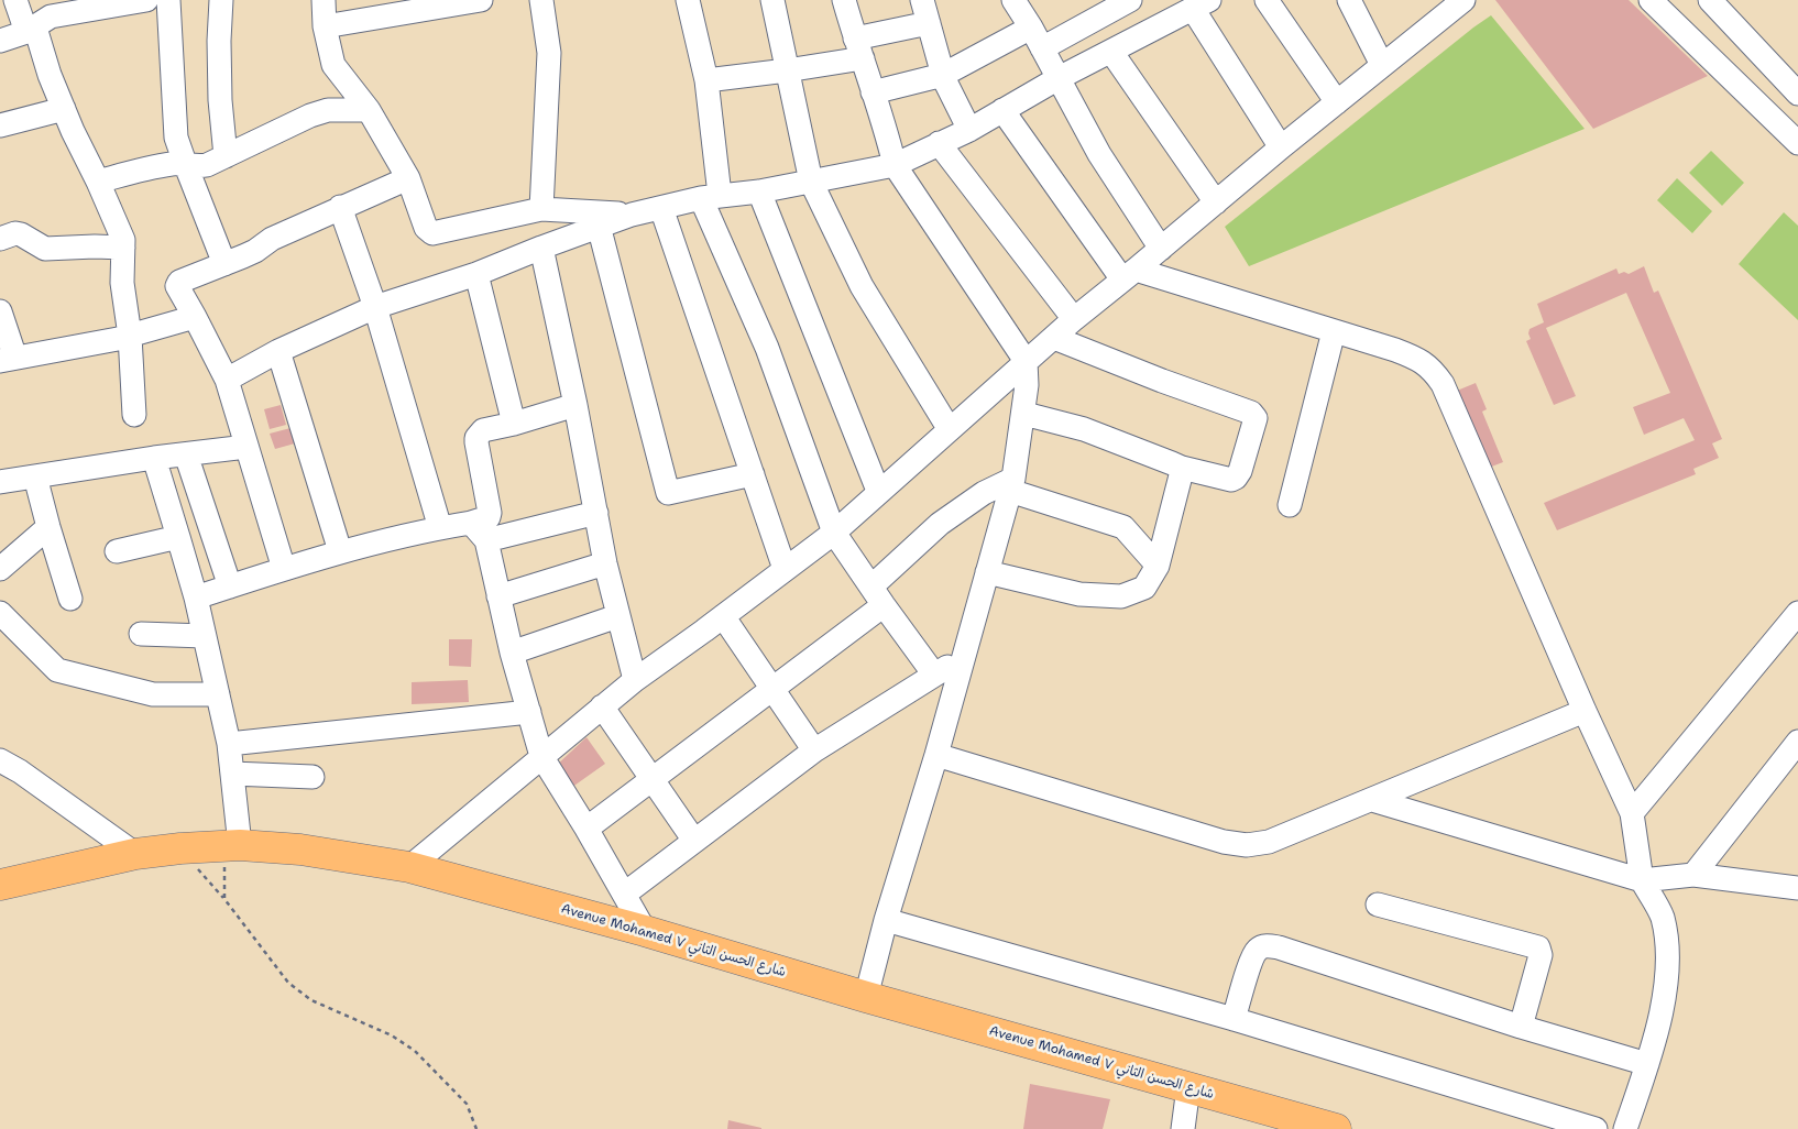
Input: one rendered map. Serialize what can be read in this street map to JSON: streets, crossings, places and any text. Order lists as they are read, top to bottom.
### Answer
{
  "streets": {
    "main road": ["Avenue Mohamed V شارع الحسن الثاني"]
  }
}
